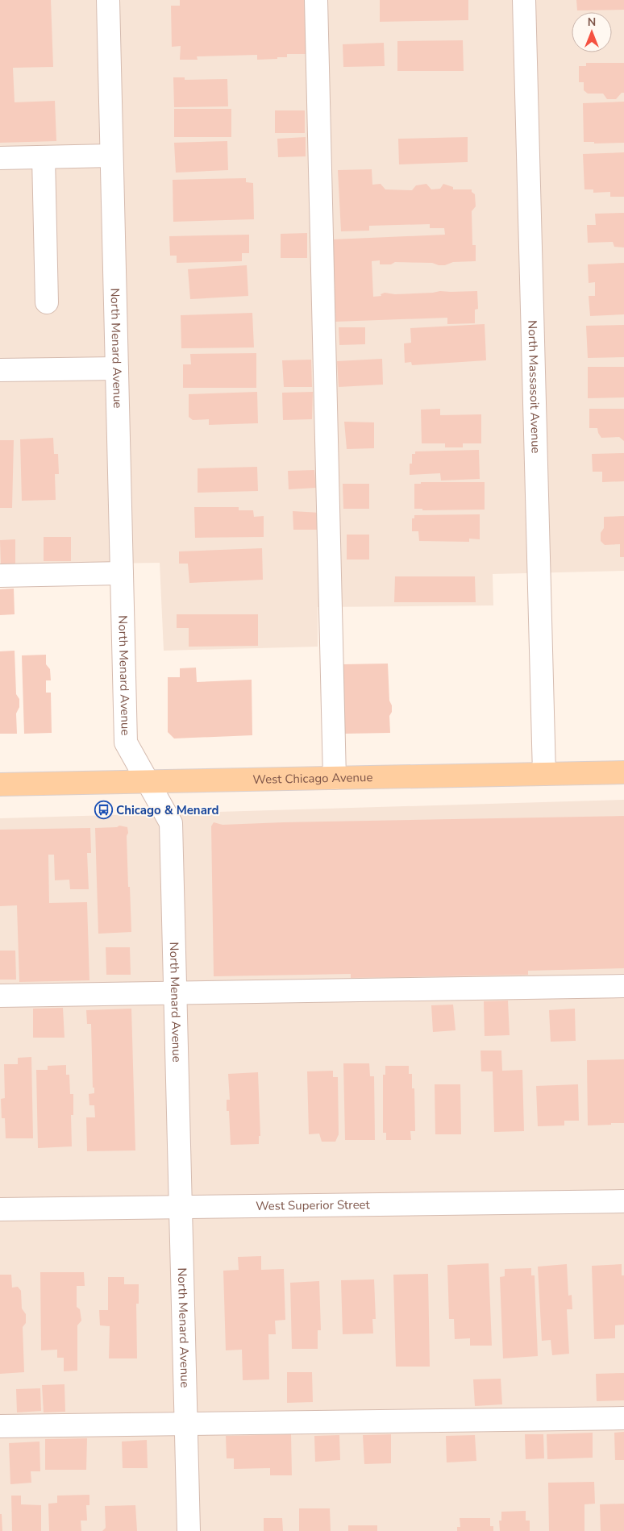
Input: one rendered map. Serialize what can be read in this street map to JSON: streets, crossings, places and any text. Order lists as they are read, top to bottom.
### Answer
{
  "streets": {
    "main road": ["West Chicago Avenue"],
    "street": ["North Menard Avenue", "North Massasoit Avenue", "West Superior Street"]
  },
  "crossings": [
    ["North Menard Avenue", "West Chicago Avenue"],
    ["North Menard Avenue", "West Superior Street"],
    ["North Massasoit Avenue", "West Chicago Avenue"]
  ],
  "places": {
    "bus stop": ["Chicago & Menard"]
  },
  "north": "top"
}
